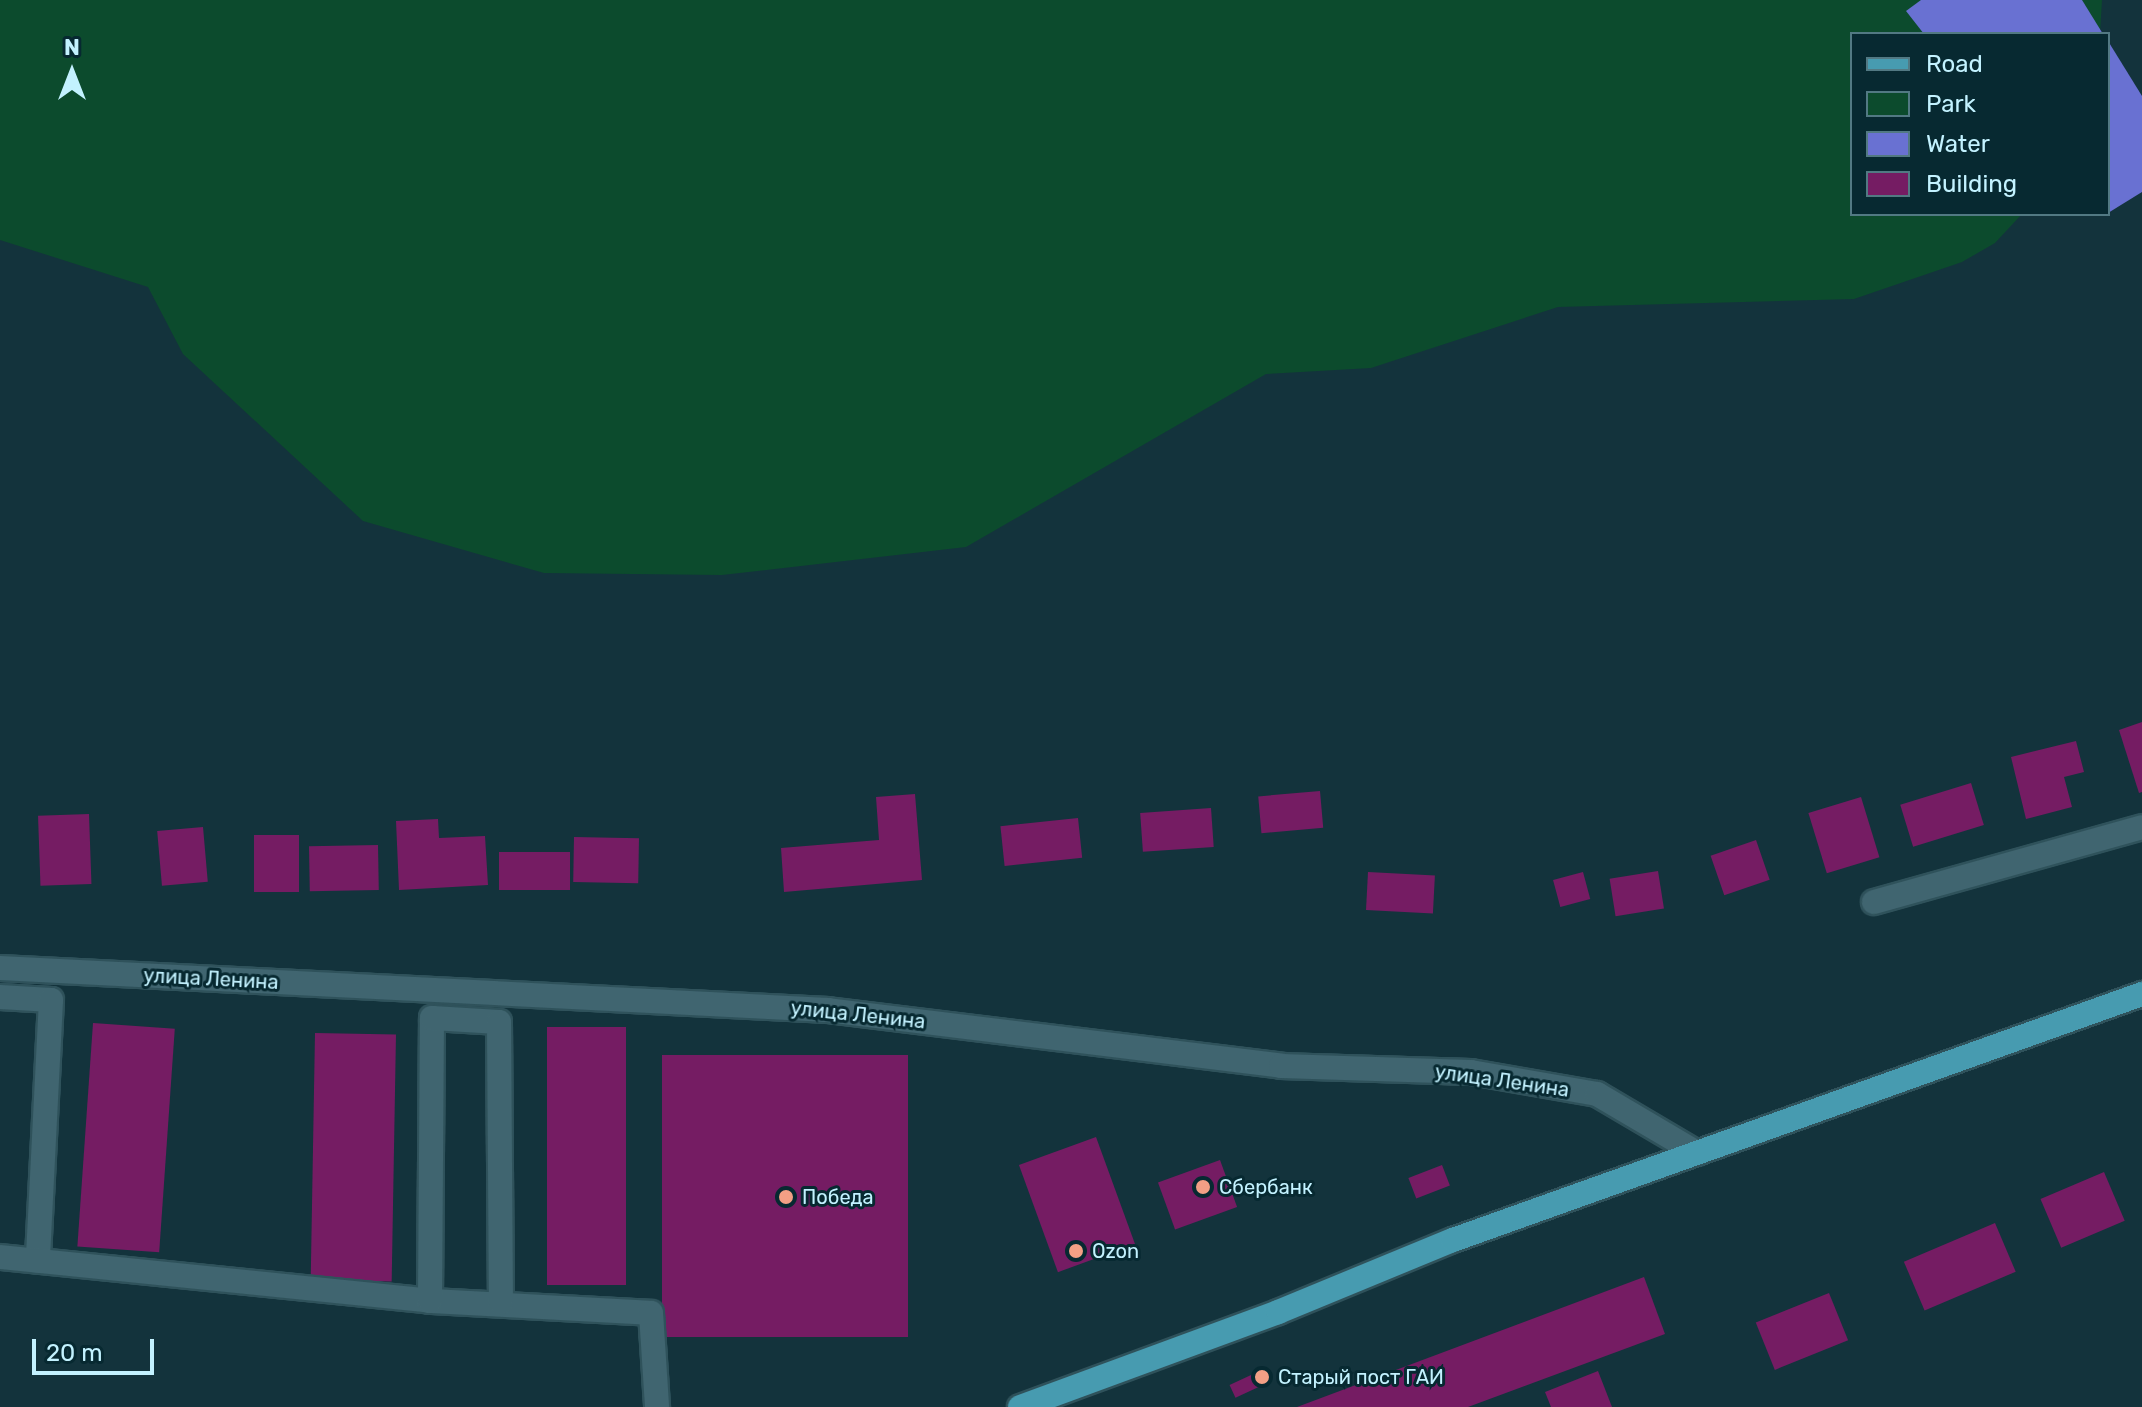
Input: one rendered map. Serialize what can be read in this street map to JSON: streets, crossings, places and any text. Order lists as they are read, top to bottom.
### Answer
{
  "streets": {
    "street": ["улица Ленина"]
  },
  "places": [
    "Сбербанк",
    "Победа",
    "Ozon",
    "Старый пост ГАИ"
  ],
  "legend": [
    "Road",
    "Park",
    "Water",
    "Building"
  ],
  "scale_bar": "20 m",
  "north": "top"
}
